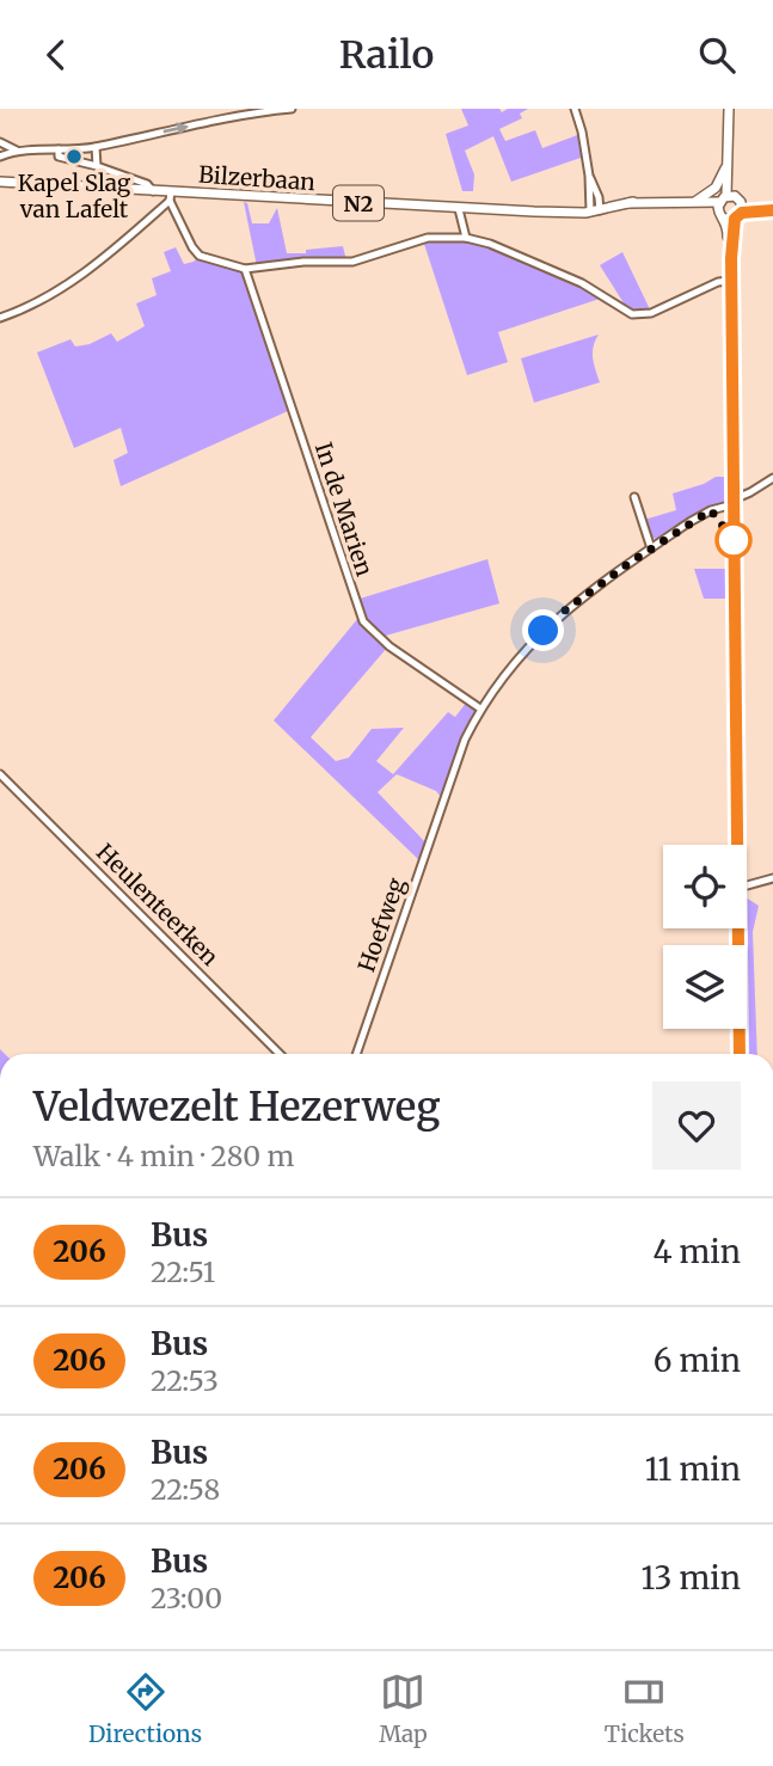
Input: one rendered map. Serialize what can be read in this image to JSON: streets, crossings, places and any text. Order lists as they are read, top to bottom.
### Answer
{
  "streets": {
    "main road": ["Bilzerbaan", "N2"],
    "street": ["In de Marien", "Heulenteerken", "Hoefweg"]
  },
  "crossings": [
    ["In de Marien", "Hoefweg"]
  ],
  "places": ["Kapel Slag van Lafelt"],
  "lines": ["bus line 206"],
  "page": {
    "header": "Railo",
    "heading": ["Veldwezelt Hezerweg", "Walk · 4 min · 280 m"],
    "list": [
      {
        "mark": "206",
        "name": "Bus",
        "note": "22:51",
        "value": "4 min"
      },
      {
        "mark": "206",
        "name": "Bus",
        "note": "22:53",
        "value": "6 min"
      },
      {
        "mark": "206",
        "name": "Bus",
        "note": "22:58",
        "value": "11 min"
      },
      {
        "mark": "206",
        "name": "Bus",
        "note": "23:00",
        "value": "13 min"
      }
    ],
    "tabs": ["Directions", "Map", "Tickets"]
  }
}
